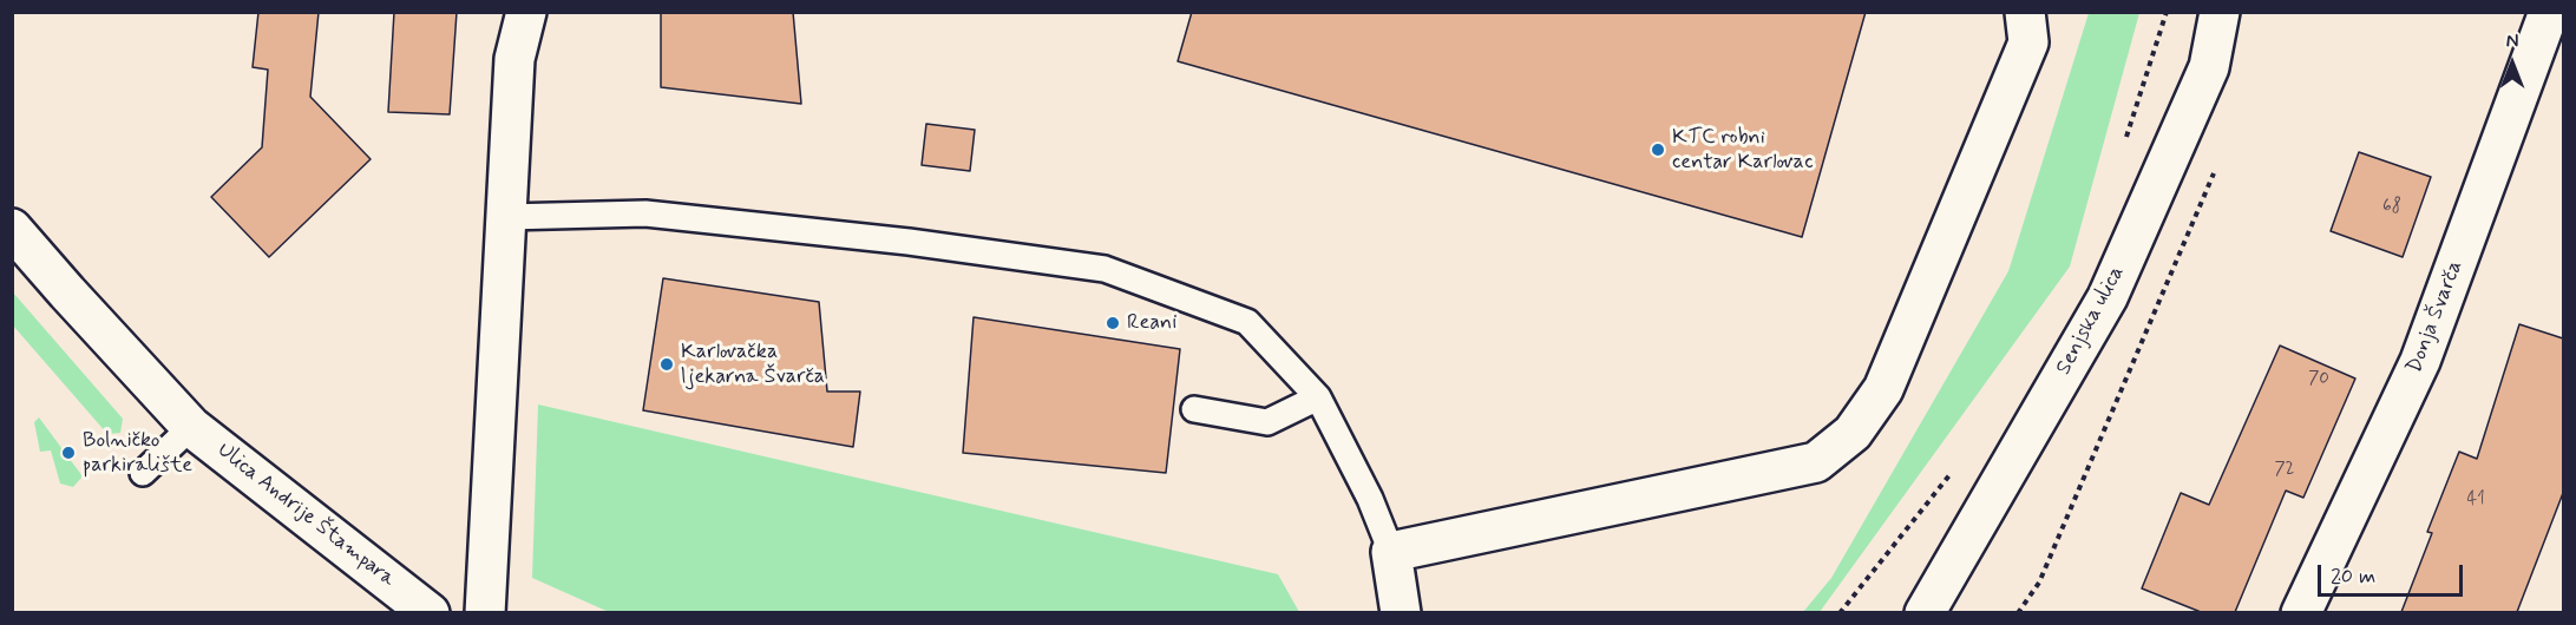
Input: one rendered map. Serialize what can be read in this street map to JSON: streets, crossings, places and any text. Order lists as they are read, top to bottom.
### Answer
{
  "streets": {
    "street": ["Donja Švarča", "Senjska ulica", "Ulica Andrije Štampara"]
  },
  "places": [
    "KTC robni centar Karlovac",
    "Reani",
    "Karlovačka ljekarna Švarča",
    "Bolničko parkiralište"
  ],
  "house_numbers": [
    "68",
    "70",
    "72",
    "41"
  ],
  "scale_bar": "20 m",
  "north": "top"
}
